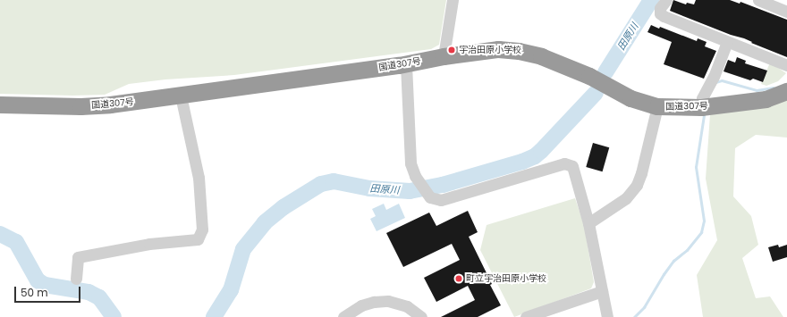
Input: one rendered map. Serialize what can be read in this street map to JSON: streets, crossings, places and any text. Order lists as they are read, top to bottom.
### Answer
{
  "streets": {
    "highway": ["国道307号"]
  },
  "water": ["田原川"],
  "places": ["宇治田原小学校", "町立宇治田原小学校"],
  "scale_bar": "50 m"
}
